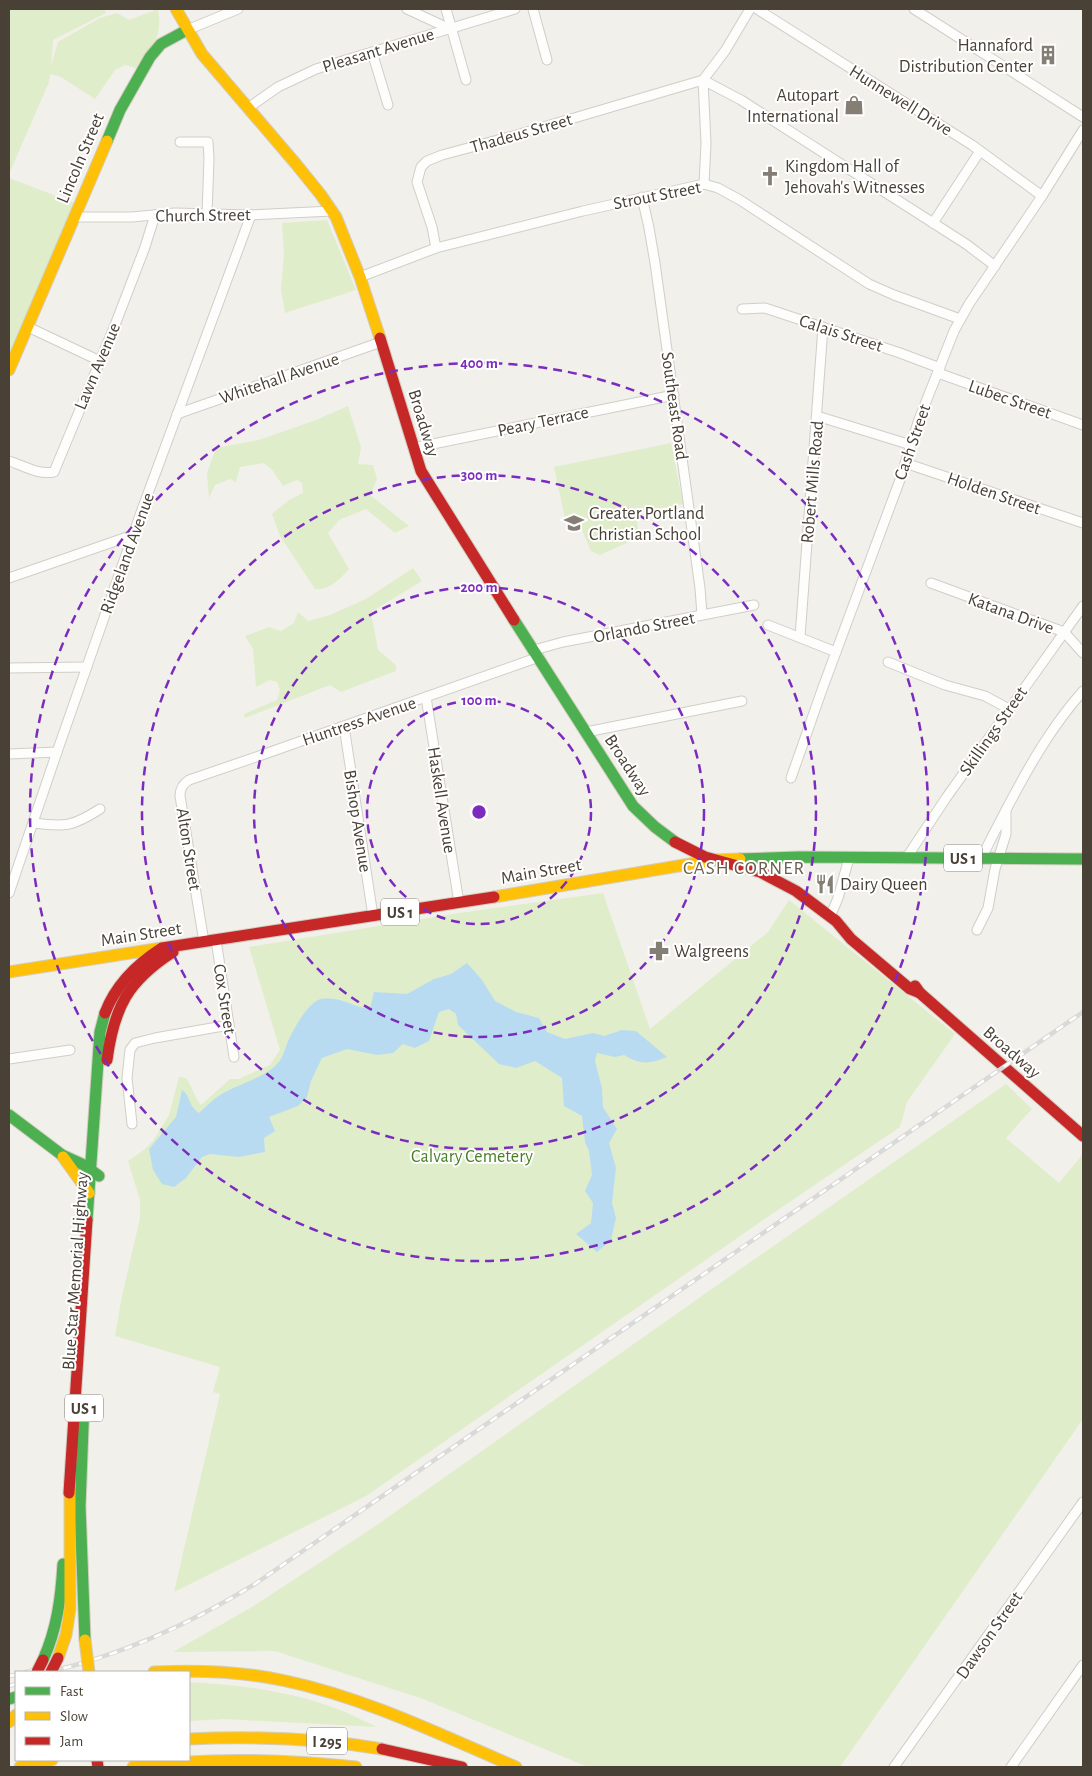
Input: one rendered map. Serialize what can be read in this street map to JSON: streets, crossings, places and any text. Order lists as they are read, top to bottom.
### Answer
{
  "streets": {
    "main road": [
      "Lincoln Street",
      "Broadway",
      "US 1",
      "Main Street",
      "Blue Star Memorial Highway",
      "I 295"
    ],
    "street": [
      "Pleasant Avenue",
      "Hunnewell Drive",
      "Thadeus Street",
      "Strout Street",
      "Church Street",
      "Calais Street",
      "Lawn Avenue",
      "Whitehall Avenue",
      "Lubec Street",
      "Southeast Road",
      "Peary Terrace",
      "Cash Street",
      "Robert Mills Road",
      "Holden Street",
      "Ridgeland Avenue",
      "Katana Drive",
      "Orlando Street",
      "Huntress Avenue",
      "Skillings Street",
      "Haskell Avenue",
      "Bishop Avenue",
      "Alton Street",
      "Cox Street",
      "Dawson Street"
    ]
  },
  "crossings": [
    ["Pleasant Avenue", "Broadway"],
    ["Hunnewell Drive", "Cash Street"],
    ["Thadeus Street", "Strout Street"],
    ["Lincoln Street", "Church Street"],
    ["Lincoln Street", "Broadway"],
    ["Strout Street", "Southeast Road"],
    ["Strout Street", "Broadway"],
    ["Strout Street", "Cash Street"],
    ["Church Street", "Lawn Avenue"],
    ["Church Street", "Broadway"],
    ["Church Street", "Ridgeland Avenue"],
    ["Calais Street", "Lubec Street"],
    ["Calais Street", "Cash Street"],
    ["Calais Street", "Robert Mills Road"],
    ["Whitehall Avenue", "Broadway"],
    ["Whitehall Avenue", "Ridgeland Avenue"],
    ["Lubec Street", "Cash Street"],
    ["Southeast Road", "Peary Terrace"],
    ["Southeast Road", "Orlando Street"],
    ["Peary Terrace", "Broadway"],
    ["Broadway", "Orlando Street"],
    ["Broadway", "Huntress Avenue"],
    ["Broadway", "Main Street"],
    ["Cash Street", "Holden Street"],
    ["Katana Drive", "Skillings Street"],
    ["Orlando Street", "Huntress Avenue"],
    ["Huntress Avenue", "Haskell Avenue"],
    ["Huntress Avenue", "Bishop Avenue"],
    ["Huntress Avenue", "Alton Street"],
    ["Skillings Street", "Main Street"],
    ["Haskell Avenue", "Main Street"],
    ["Bishop Avenue", "Main Street"],
    ["Alton Street", "Main Street"],
    ["Alton Street", "Blue Star Memorial Highway"],
    ["US 1", "Blue Star Memorial Highway"],
    ["Main Street", "Cox Street"],
    ["Main Street", "Blue Star Memorial Highway"]
  ],
  "districts": ["CASH CORNER"],
  "parks": ["Calvary Cemetery"],
  "places": {
    "building": ["Hannaford Distribution Center"],
    "shop": ["Autopart International"],
    "church": ["Kingdom Hall of Jehovah's Witnesses"],
    "school or university": ["Greater Portland Christian School"],
    "restaurant": ["Dairy Queen"],
    "pharmacy": ["Walgreens"]
  },
  "legend": ["Fast", "Slow", "Jam"],
  "rings": [
    "400 m",
    "300 m",
    "200 m",
    "100 m"
  ]
}
